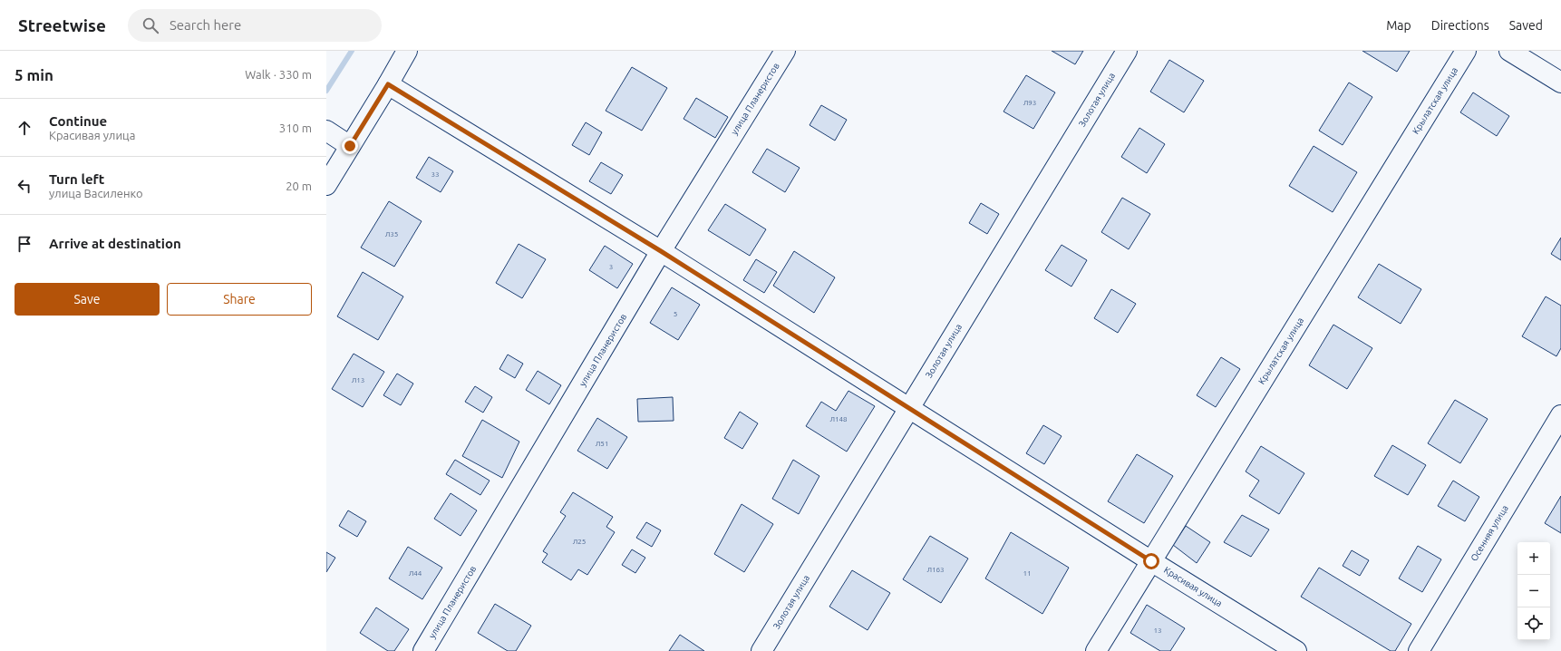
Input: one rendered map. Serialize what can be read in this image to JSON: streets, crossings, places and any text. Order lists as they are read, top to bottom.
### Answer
{
  "streets": {
    "street": [
      "улица Планеристов",
      "Золотая улица",
      "Крылатская улица",
      "Осенняя улица",
      "Красивая улица"
    ]
  },
  "crossings": [
    ["улица Планеристов", "Красивая улица"],
    ["Золотая улица", "Красивая улица"],
    ["Крылатская улица", "Красивая улица"]
  ],
  "house_numbers": [
    "Л93",
    "33",
    "Л35",
    "3",
    "5",
    "Л13",
    "Л148",
    "Л51",
    "Л25",
    "Л163",
    "Л44",
    "11",
    "13"
  ],
  "page": {
    "header": "Streetwise",
    "search": "Search here",
    "nav": ["Map", "Directions", "Saved"],
    "heading": ["5 min", "Walk · 330 m"],
    "list": [
      ["Continue", "Красивая улица", "310 m"],
      ["Turn left", "улица Василенко", "20 m"],
      "Arrive at destination"
    ],
    "buttons": ["Save", "Share"],
    "map_buttons": ["+", "−"]
  }
}
